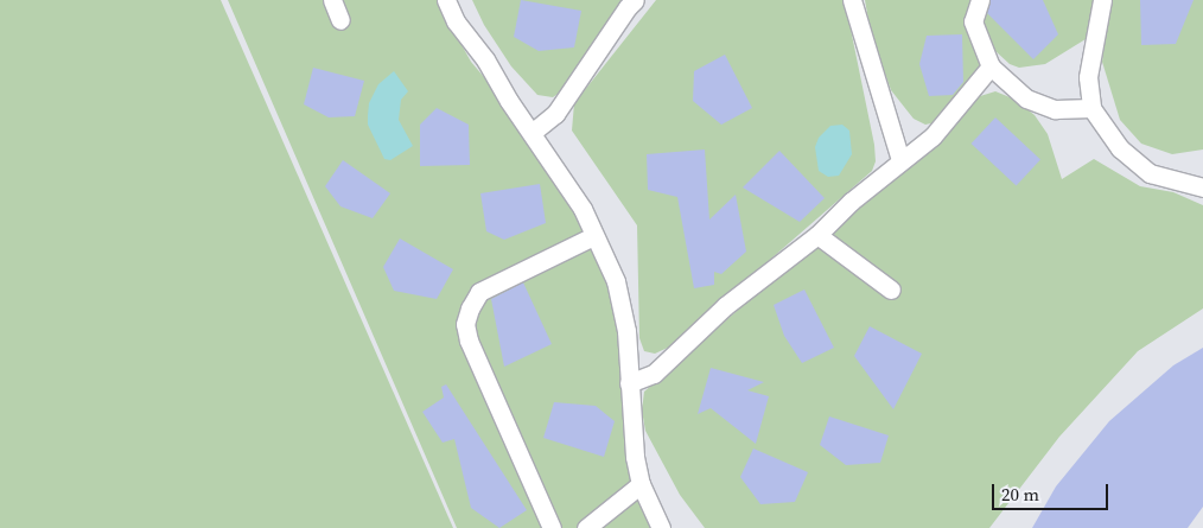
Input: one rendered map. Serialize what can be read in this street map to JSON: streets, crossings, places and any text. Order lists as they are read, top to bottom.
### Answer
{
  "scale_bar": "20 m"
}
